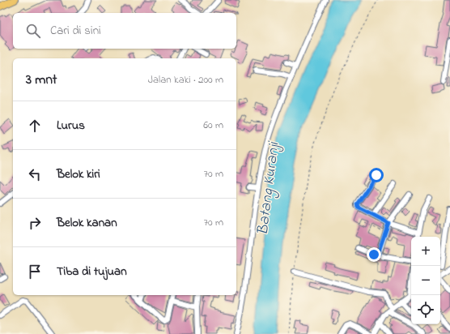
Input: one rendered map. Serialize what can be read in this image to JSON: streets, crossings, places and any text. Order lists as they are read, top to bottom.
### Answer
{
  "water": ["Batang Kuranji"],
  "page": {
    "search": "Cari di sini",
    "heading": ["3 mnt", "Jalan kaki · 200 m"],
    "list": [
      ["Lurus", "60 m"],
      ["Belok kiri", "70 m"],
      ["Belok kanan", "70 m"],
      "Tiba di tujuan"
    ],
    "map_buttons": ["+", "−"]
  }
}
